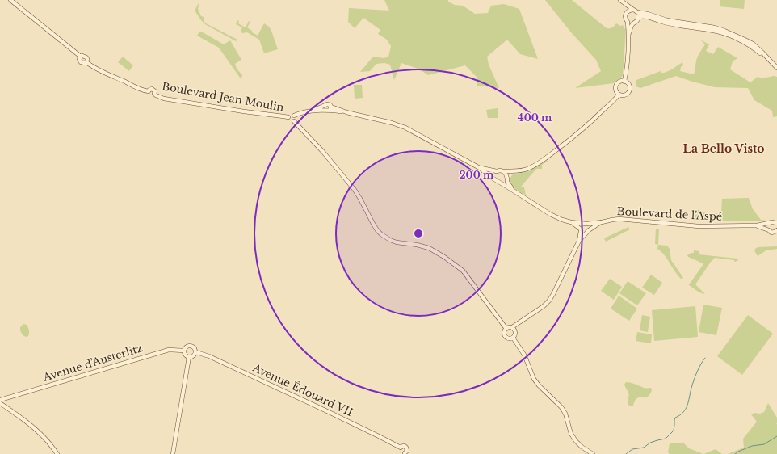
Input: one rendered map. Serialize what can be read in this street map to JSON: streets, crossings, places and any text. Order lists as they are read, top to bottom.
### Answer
{
  "streets": {
    "street": [
      "Boulevard Jean Moulin",
      "Boulevard de l'Aspé",
      "Avenue d'Austerlitz",
      "Avenue Édouard VII"
    ]
  },
  "crossings": [
    ["Avenue d'Austerlitz", "Avenue Édouard VII"]
  ],
  "districts": ["La Bello Visto"],
  "rings": ["400 m", "200 m"]
}
